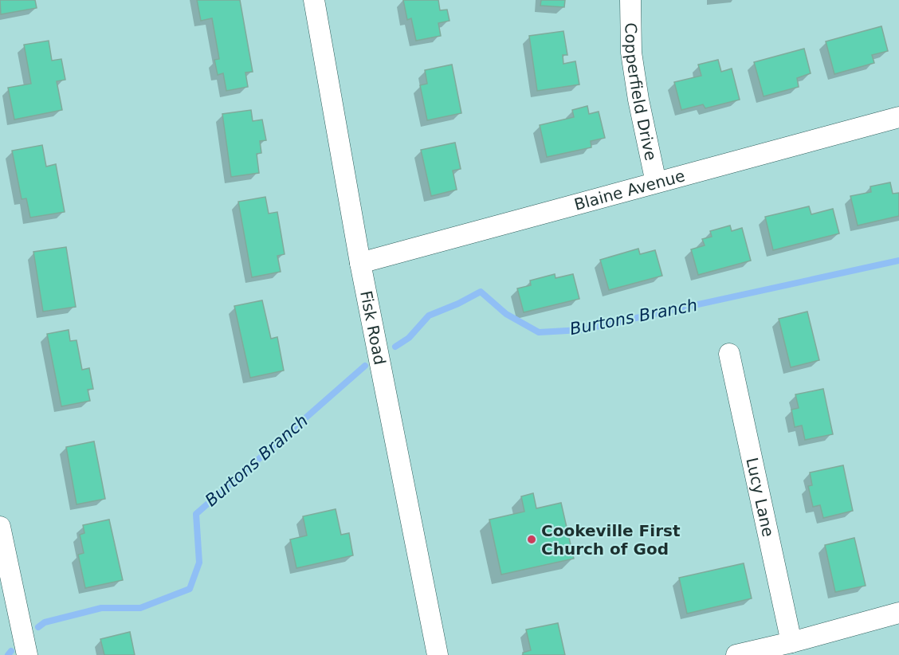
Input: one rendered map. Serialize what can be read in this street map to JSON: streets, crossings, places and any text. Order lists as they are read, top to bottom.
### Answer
{
  "streets": {
    "street": [
      "Copperfield Drive",
      "Blaine Avenue",
      "Fisk Road",
      "Lucy Lane"
    ]
  },
  "crossings": [
    ["Copperfield Drive", "Blaine Avenue"],
    ["Blaine Avenue", "Fisk Road"]
  ],
  "water": ["Burtons Branch"],
  "places": ["Cookeville First Church of God"]
}
